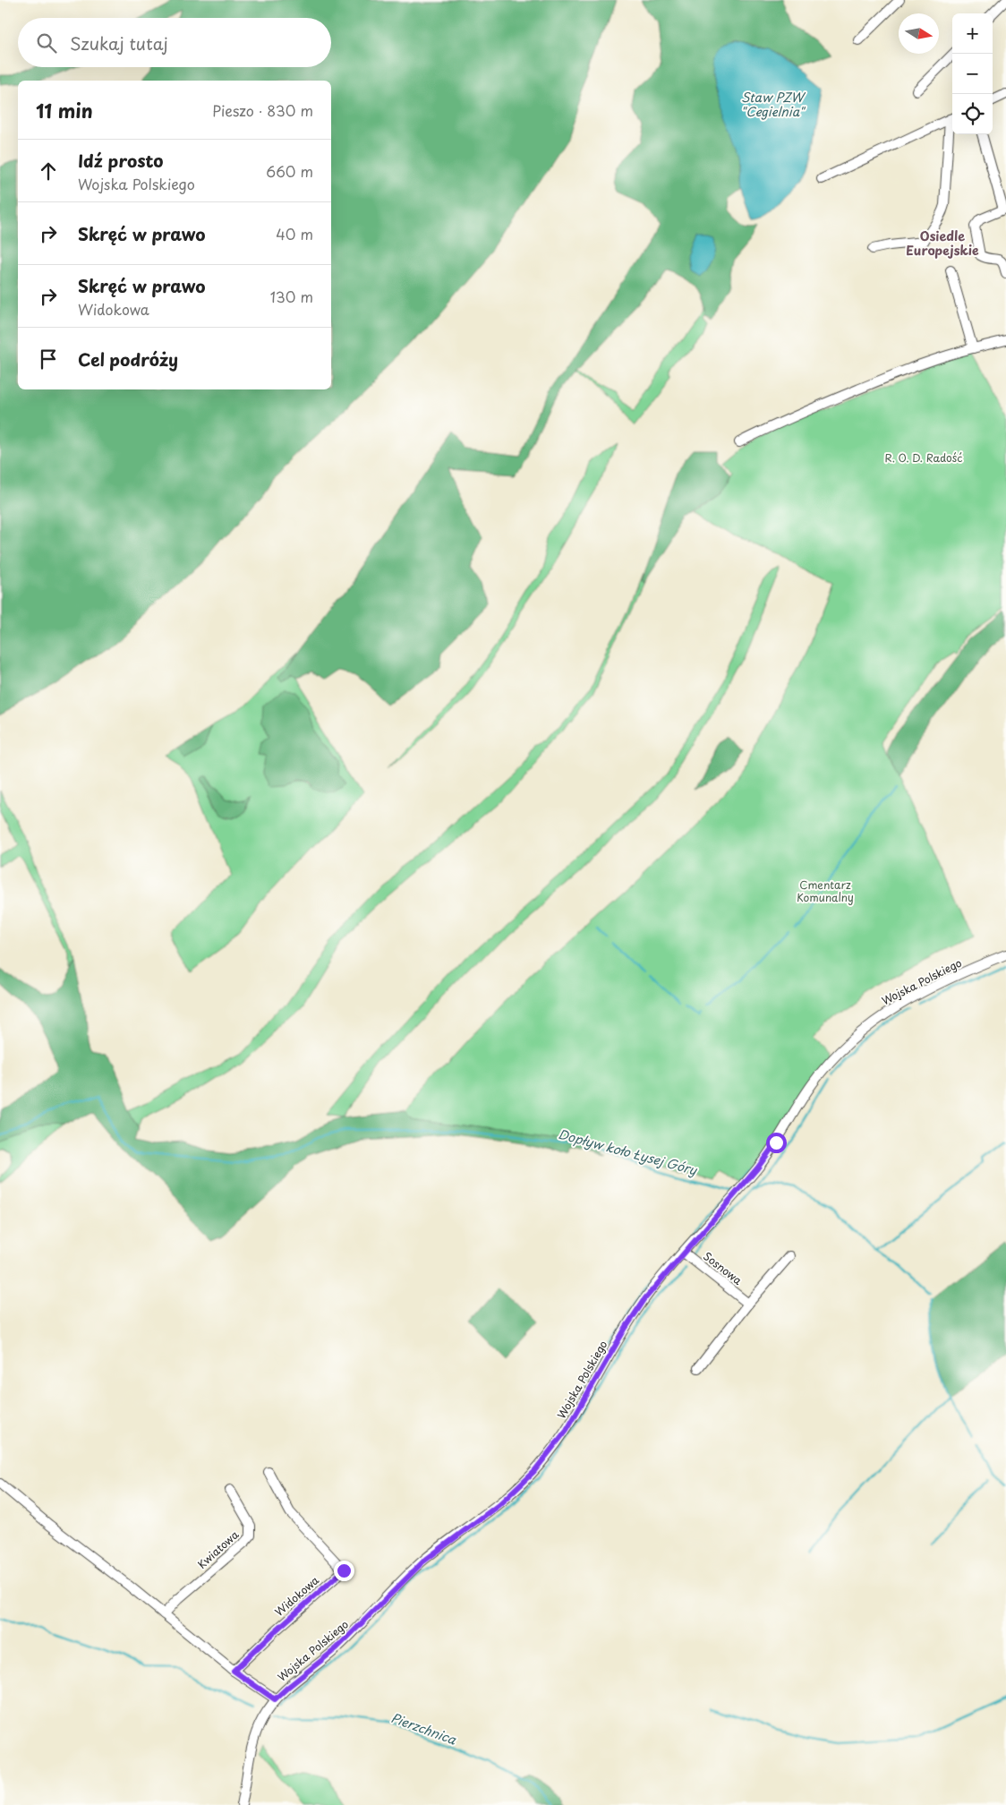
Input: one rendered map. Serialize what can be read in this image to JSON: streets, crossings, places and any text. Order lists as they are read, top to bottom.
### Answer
{
  "streets": {
    "street": [
      "Wojska Polskiego",
      "Sosnowa",
      "Kwiatowa",
      "Widokowa"
    ]
  },
  "crossings": [
    ["Wojska Polskiego", "Sosnowa"]
  ],
  "districts": ["Osiedle Europejskie"],
  "water": ["Staw PZW \"Cegielnia\"", "Dopływ koło Łysej Góry", "Pierzchnica"],
  "parks": ["R. O. D. Radość", "Cmentarz Komunalny"],
  "north": "right",
  "page": {
    "map_buttons": ["+", "−"],
    "search": "Szukaj tutaj",
    "heading": ["11 min", "Pieszo · 830 m"],
    "list": [
      ["Idź prosto", "Wojska Polskiego", "660 m"],
      ["Skręć w prawo", "40 m"],
      ["Skręć w prawo", "Widokowa", "130 m"],
      "Cel podróży"
    ]
  }
}
